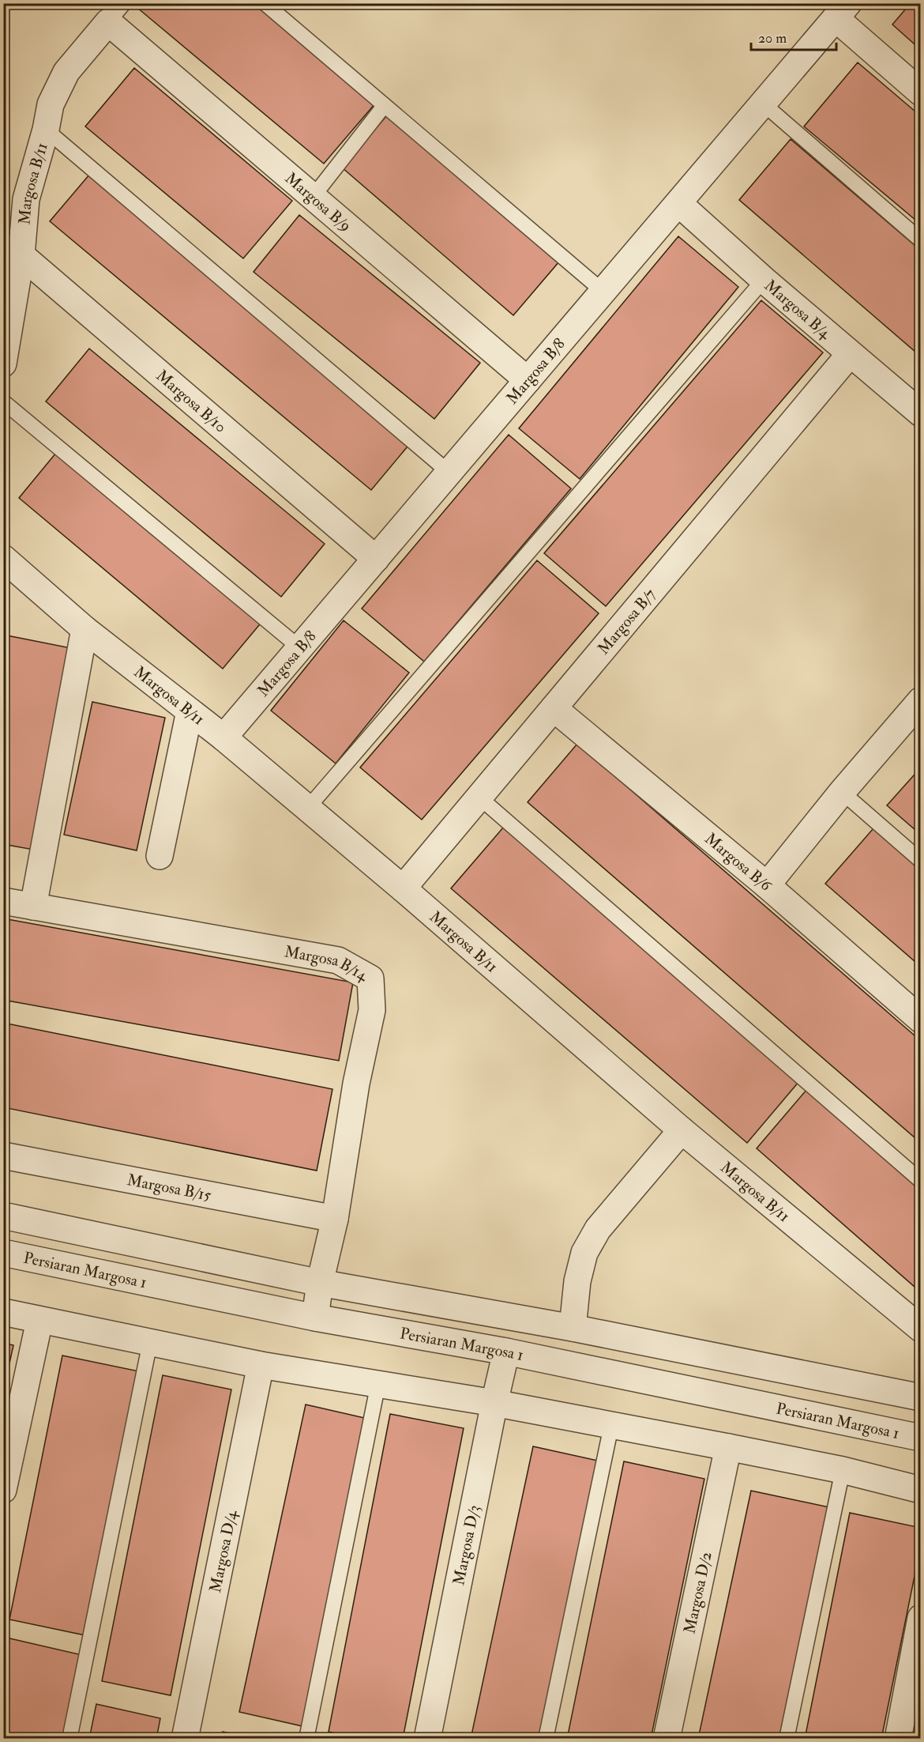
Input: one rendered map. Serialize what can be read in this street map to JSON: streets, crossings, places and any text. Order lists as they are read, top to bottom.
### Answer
{
  "streets": {
    "street": [
      "Margosa B/11",
      "Margosa B/9",
      "Margosa B/4",
      "Margosa B/8",
      "Margosa B/10",
      "Margosa B/7",
      "Margosa B/6",
      "Margosa B/14",
      "Margosa B/15",
      "Persiaran Margosa 1",
      "Margosa D/3",
      "Margosa D/4",
      "Margosa D/2"
    ]
  },
  "crossings": [
    ["Margosa B/11", "Margosa B/9"],
    ["Margosa B/11", "Margosa B/8"],
    ["Margosa B/11", "Margosa B/10"],
    ["Margosa B/11", "Margosa B/7"],
    ["Margosa B/9", "Margosa B/8"],
    ["Margosa B/4", "Margosa B/8"],
    ["Margosa B/4", "Margosa B/7"],
    ["Margosa B/8", "Margosa B/10"],
    ["Margosa B/7", "Margosa B/6"],
    ["Margosa B/14", "Margosa B/15"],
    ["Margosa B/14", "Persiaran Margosa 1"],
    ["Persiaran Margosa 1", "Margosa D/3"]
  ],
  "scale_bar": "20 m"
}
